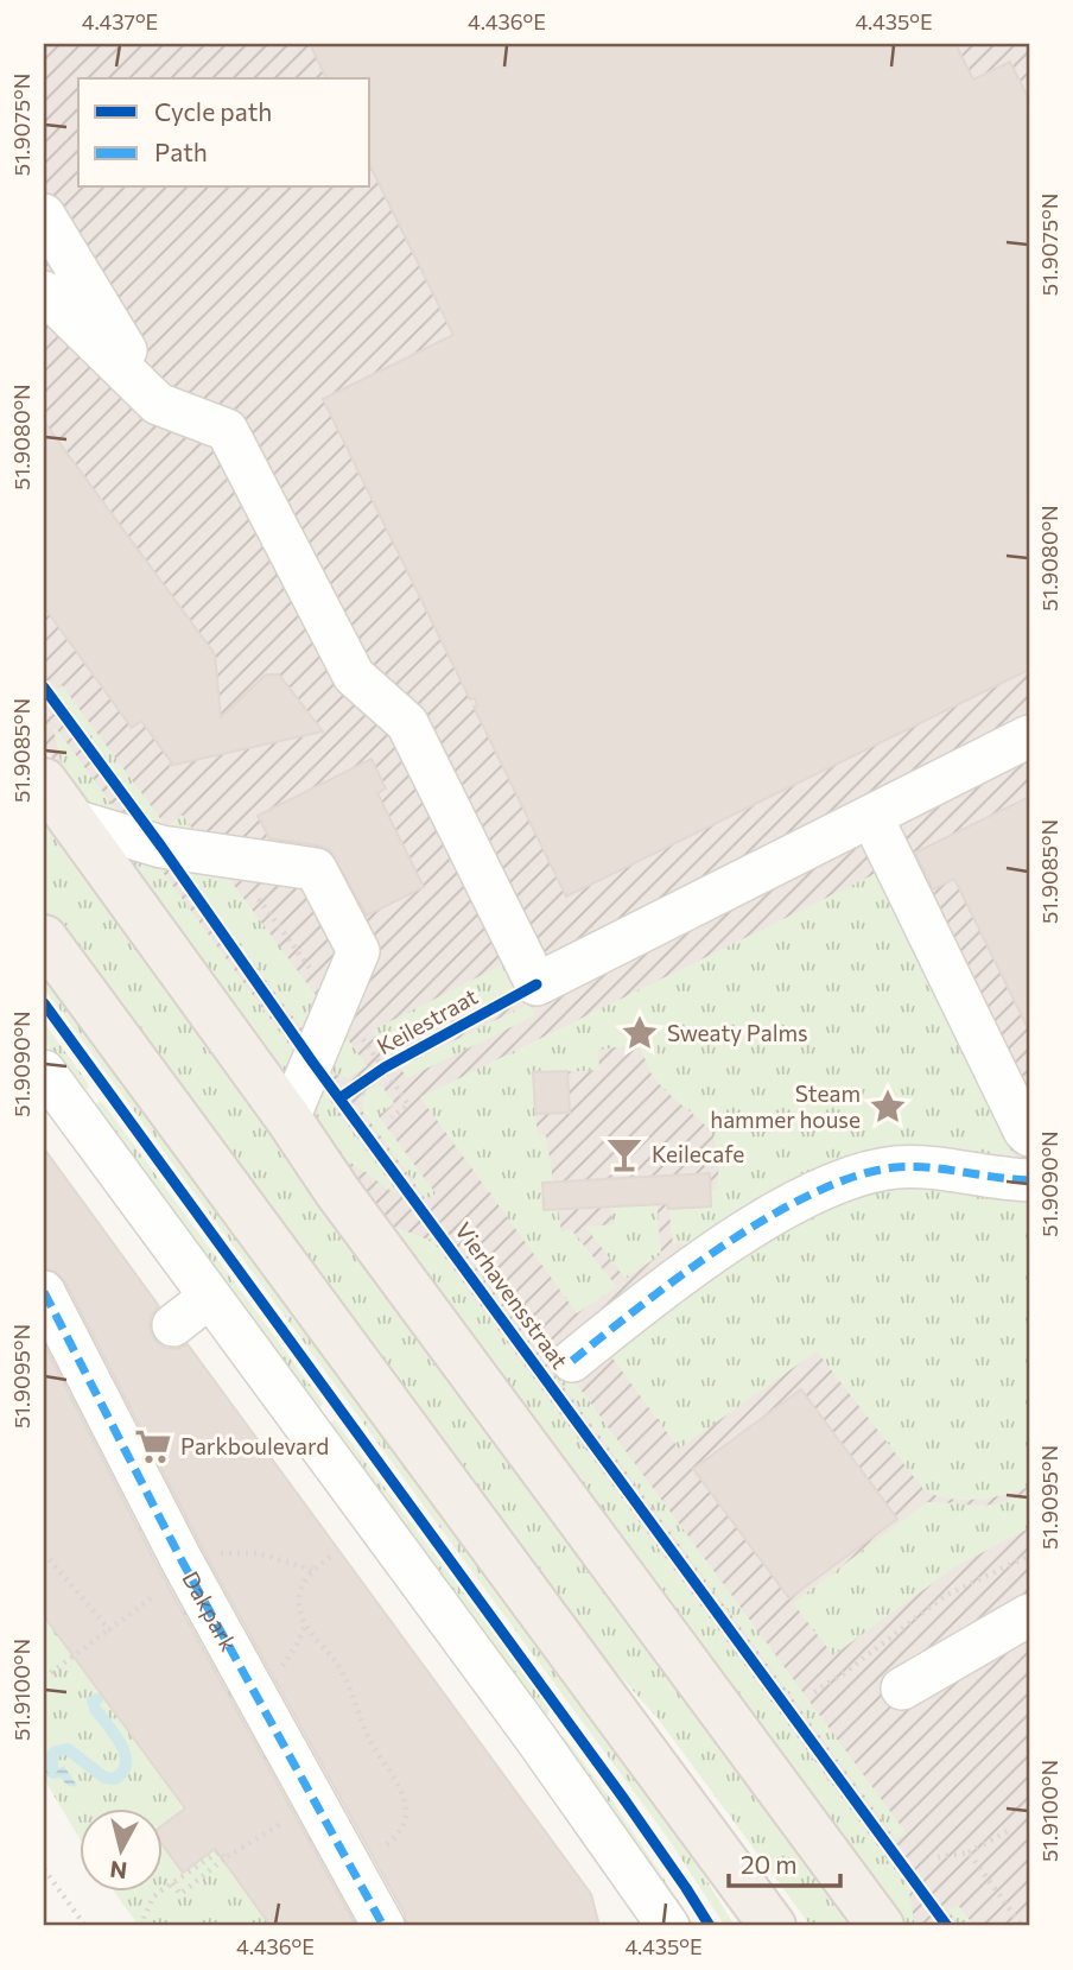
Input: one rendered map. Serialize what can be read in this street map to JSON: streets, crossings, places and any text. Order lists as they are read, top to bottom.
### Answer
{
  "streets": {
    "street": ["Dakpark"],
    "cycle path": ["Keilestraat", "Vierhavensstraat"]
  },
  "places": {
    "place": ["Sweaty Palms", "Steam hammer house"],
    "bar": ["Keilecafe"],
    "supermarket": ["Parkboulevard"]
  },
  "legend": ["Cycle path", "Path"],
  "scale_bar": "20 m",
  "north": "bottom",
  "coordinates": [
    "4.437°E",
    "4.436°E",
    "4.435°E",
    "51.9075°N",
    "51.9080°N",
    "51.9085°N",
    "51.9090°N",
    "51.9095°N",
    "51.9100°N"
  ]
}
